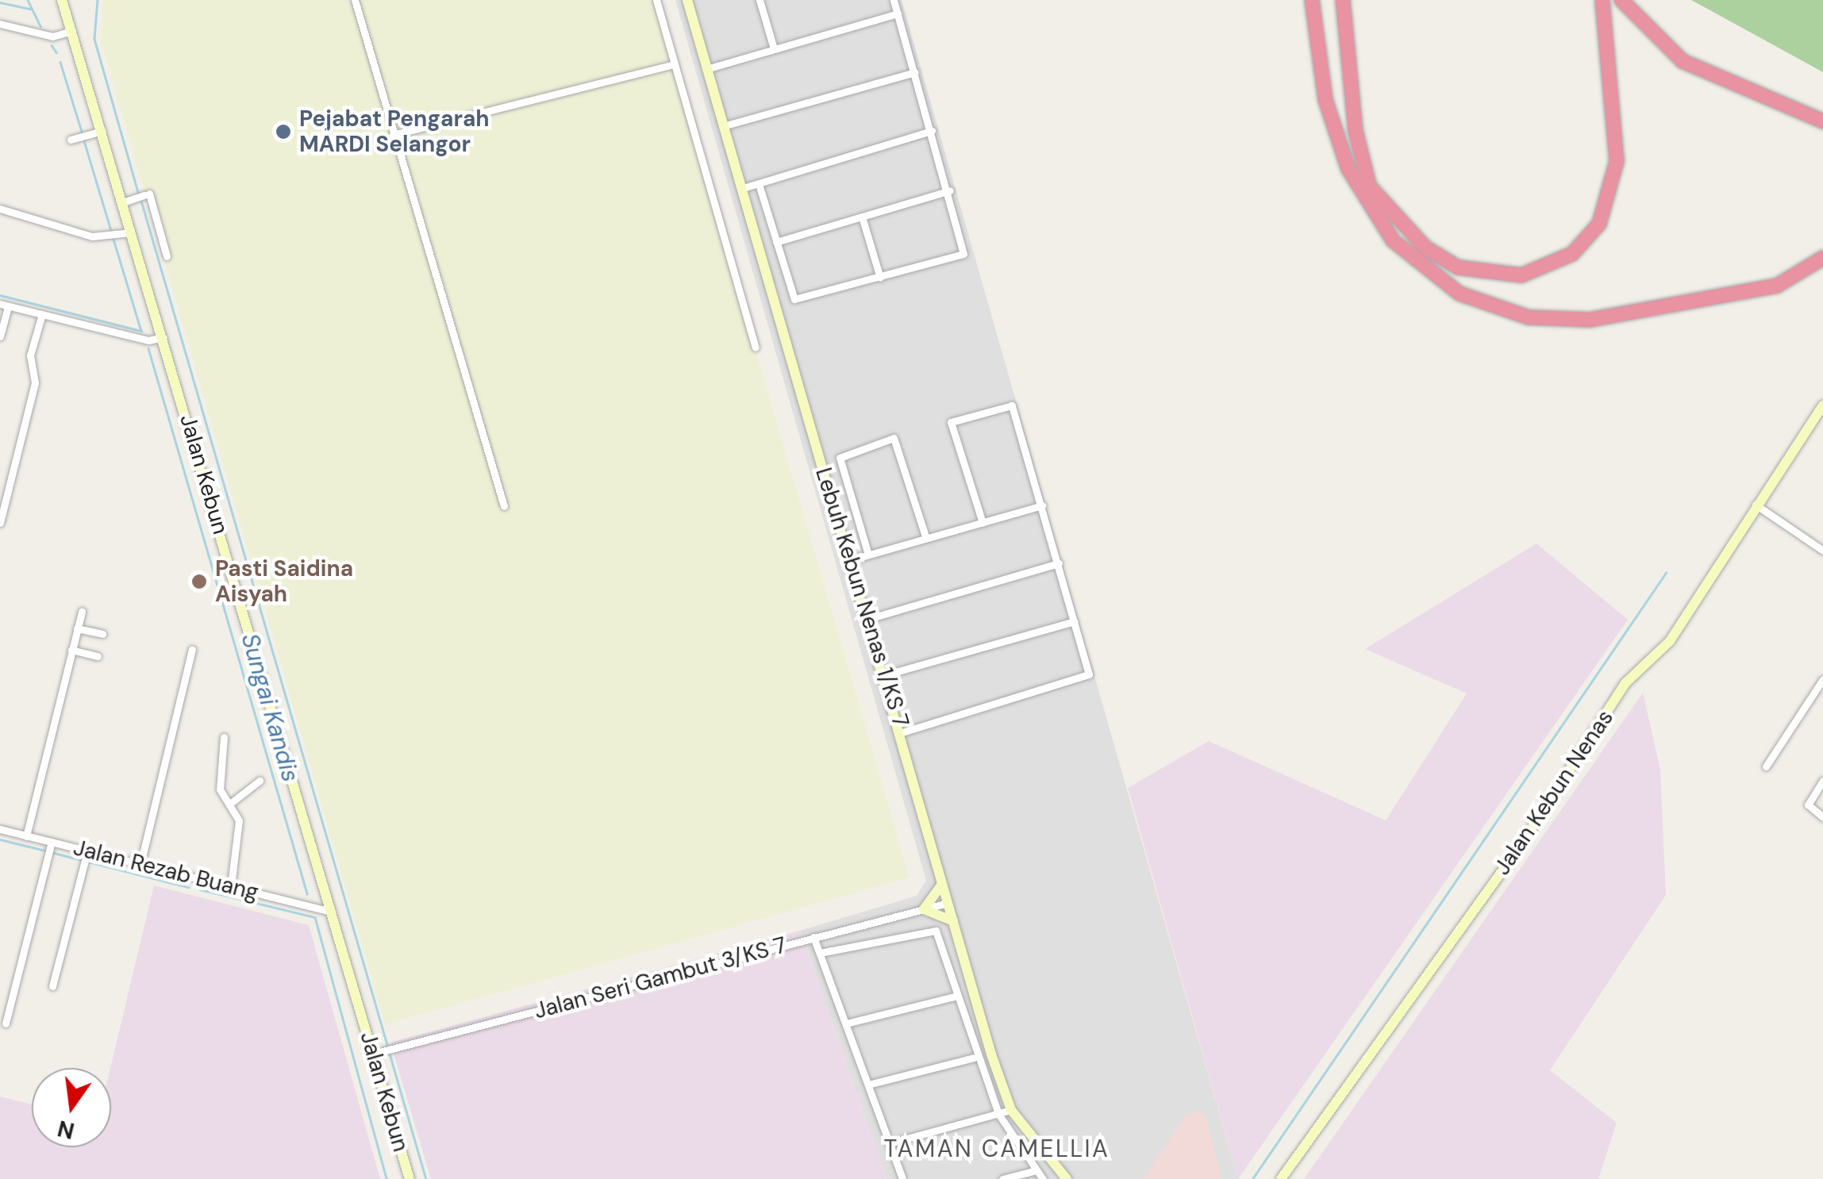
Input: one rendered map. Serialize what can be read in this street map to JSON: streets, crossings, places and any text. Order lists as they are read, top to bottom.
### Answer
{
  "streets": {
    "street": [
      "Jalan Kebun",
      "Lebuh Kebun Nenas 1/KS 7",
      "Jalan Kebun Nenas",
      "Jalan Rezab Buang",
      "Jalan Seri Gambut 3/KS 7"
    ]
  },
  "crossings": [
    ["Jalan Kebun", "Jalan Rezab Buang"],
    ["Jalan Kebun", "Jalan Seri Gambut 3/KS 7"],
    ["Lebuh Kebun Nenas 1/KS 7", "Jalan Seri Gambut 3/KS 7"]
  ],
  "districts": ["TAMAN CAMELLIA"],
  "water": ["Sungai Kandis"],
  "places": ["Pejabat Pengarah MARDI Selangor", "Pasti Saidina Aisyah"],
  "north": "bottom"
}
